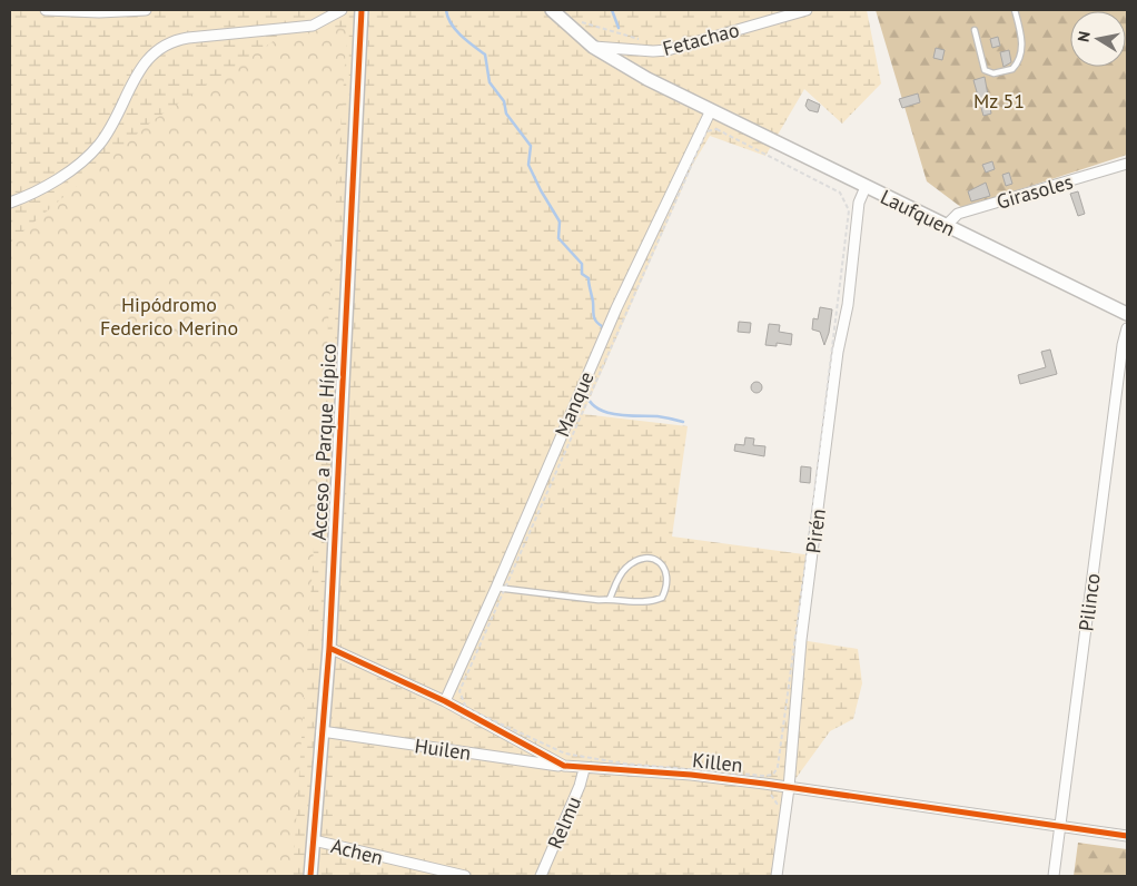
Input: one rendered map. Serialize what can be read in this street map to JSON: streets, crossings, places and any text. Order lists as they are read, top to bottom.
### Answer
{
  "streets": {
    "street": [
      "Fetachao",
      "Girasoles",
      "Laufquen",
      "Manque",
      "Acceso a Parque Hípico",
      "Pirén",
      "Pilinco",
      "Huilen",
      "Killen",
      "Relmu",
      "Achen"
    ]
  },
  "crossings": [
    ["Fetachao", "Laufquen"],
    ["Girasoles", "Laufquen"],
    ["Laufquen", "Manque"],
    ["Laufquen", "Pirén"],
    ["Manque", "Killen"],
    ["Acceso a Parque Hípico", "Huilen"],
    ["Acceso a Parque Hípico", "Killen"],
    ["Acceso a Parque Hípico", "Achen"],
    ["Pirén", "Killen"],
    ["Pilinco", "Killen"],
    ["Huilen", "Killen"],
    ["Killen", "Relmu"]
  ],
  "parks": ["Mz 51", "Hipódromo Federico Merino"],
  "north": "left"
}
